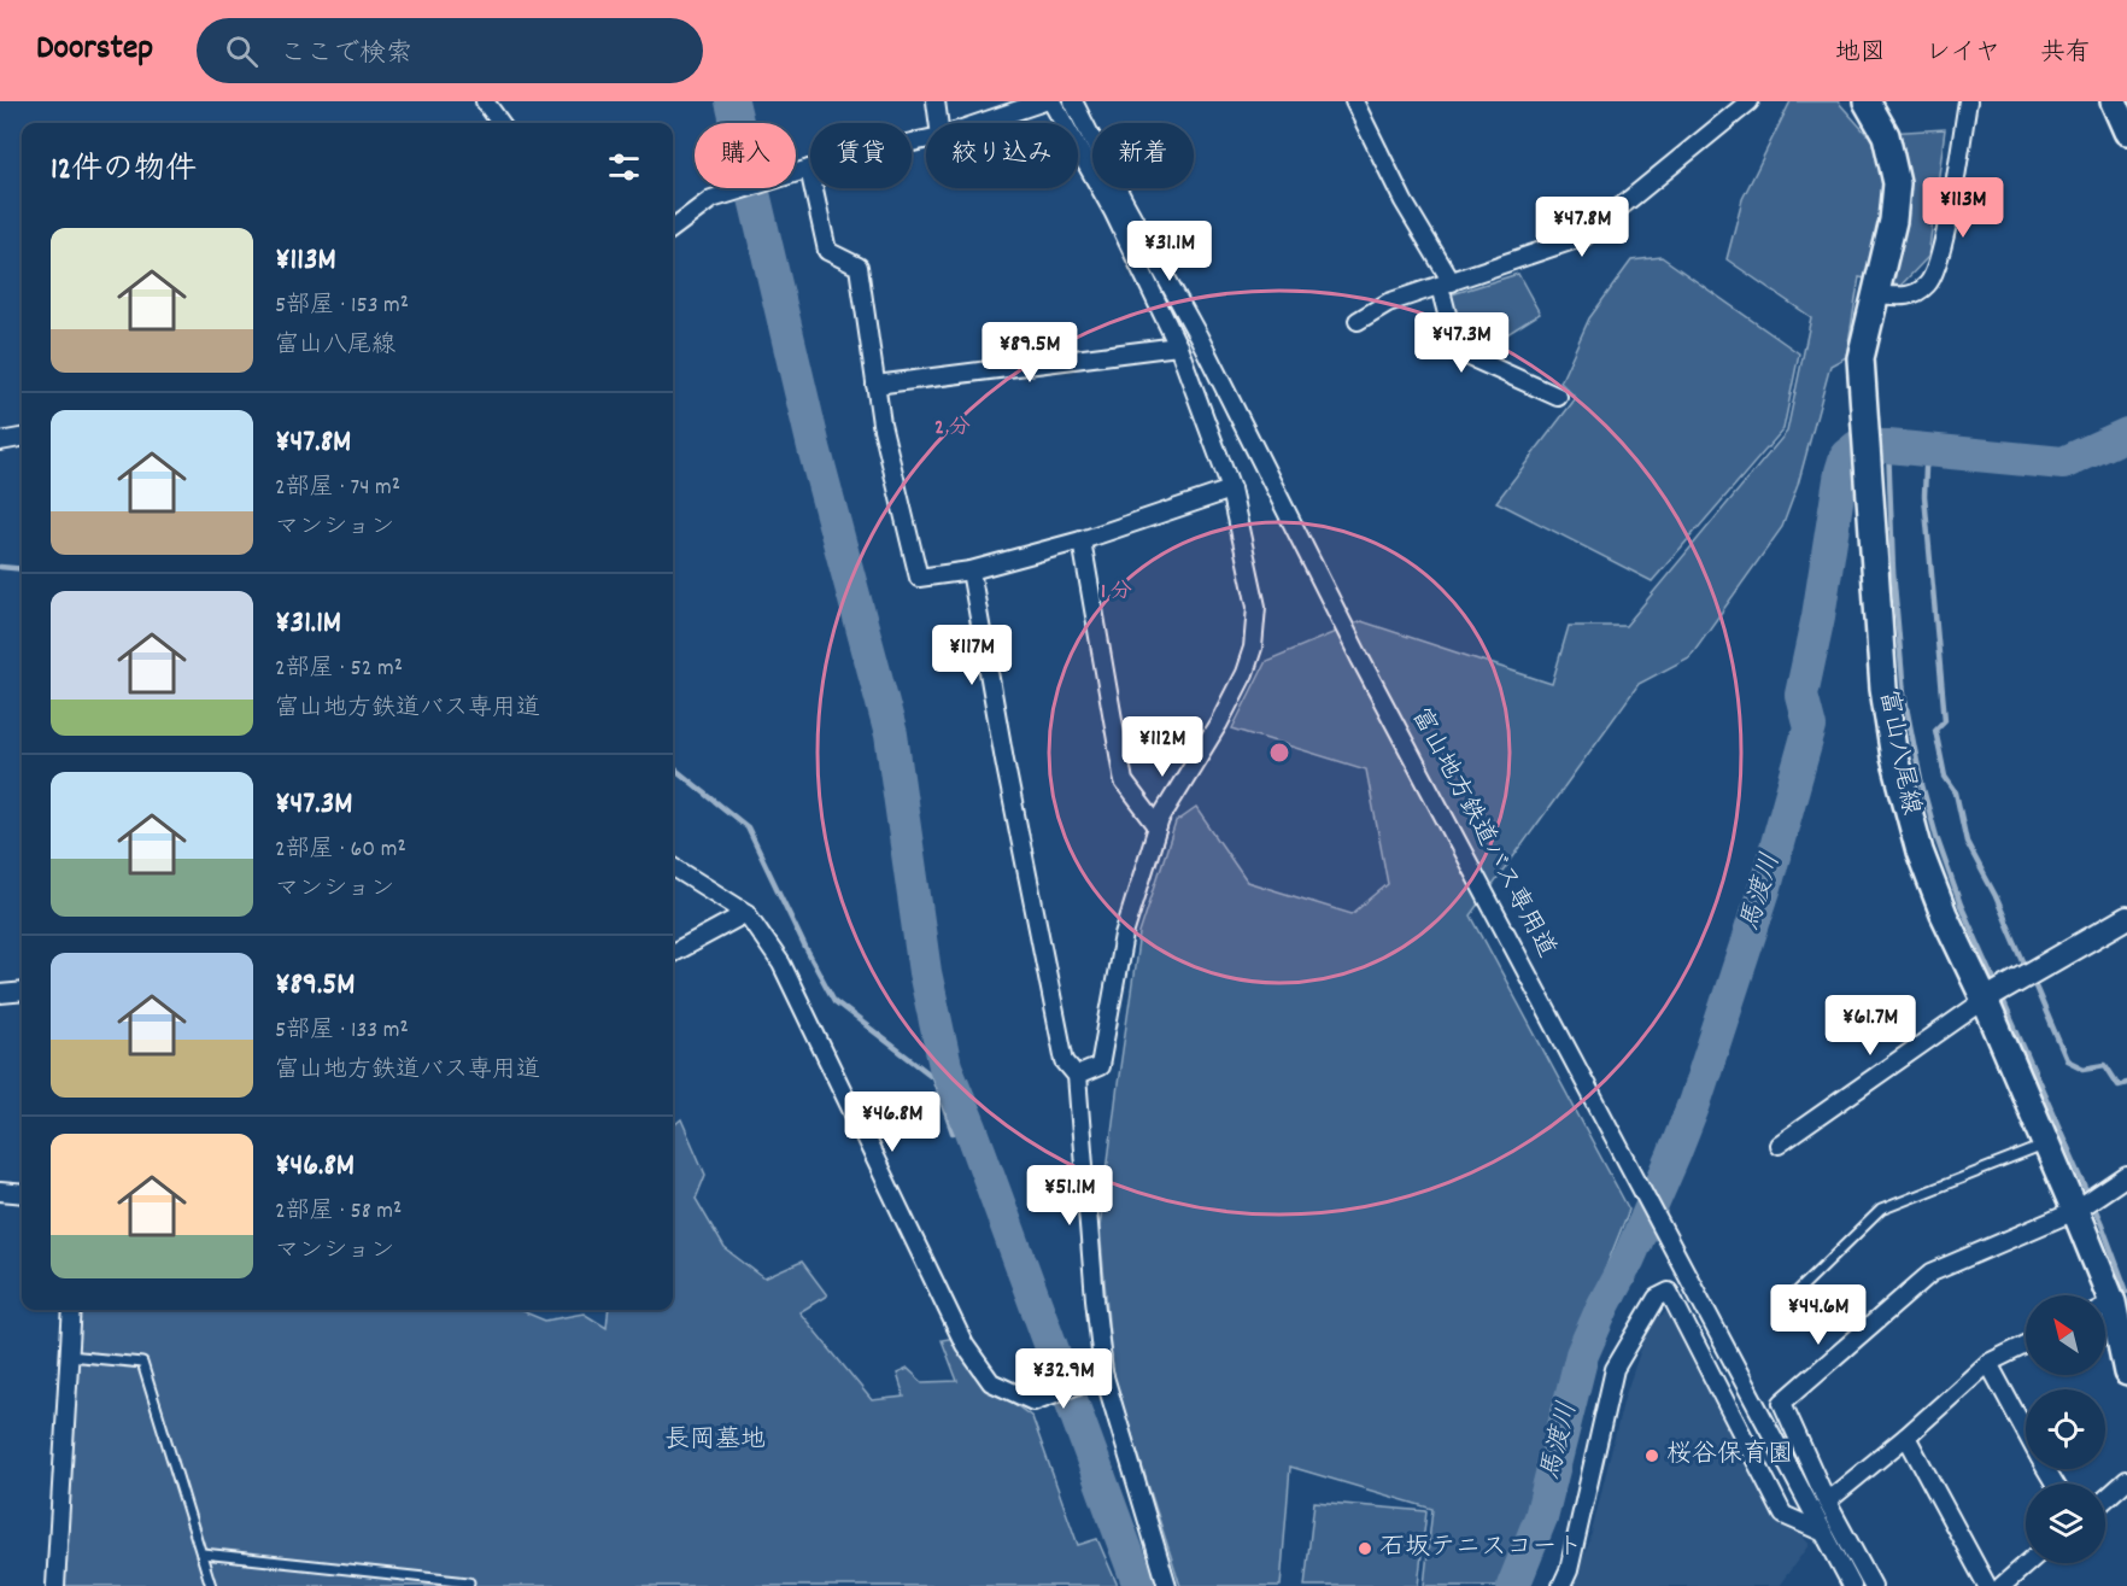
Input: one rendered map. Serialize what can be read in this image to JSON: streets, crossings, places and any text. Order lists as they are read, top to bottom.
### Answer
{
  "streets": {
    "main road": ["富山八尾線"],
    "street": ["富山地方鉄道バス専用道"]
  },
  "water": ["馬渡川"],
  "parks": ["長岡墓地"],
  "places": ["桜谷保育園", "石坂テニスコート"],
  "north": "top left",
  "page": {
    "header": "Doorstep",
    "search": "ここで検索",
    "nav": ["地図", "レイヤ", "共有"],
    "chip": [
      "購入",
      "賃貸",
      "絞り込み",
      "新着"
    ],
    "heading": "12件の物件",
    "price": [
      "¥113M",
      "¥47.8M",
      "¥31.1M",
      "¥47.3M",
      "¥89.5M",
      "¥117M",
      "¥112M",
      "¥61.7M",
      "¥46.8M",
      "¥51.1M",
      "¥44.6M",
      "¥32.9M"
    ],
    "list": [
      {
        "name": "¥113M",
        "note": "5部屋 · 153 m² · 富山八尾線"
      },
      {
        "name": "¥47.8M",
        "note": "2部屋 · 74 m² · マンション"
      },
      {
        "name": "¥31.1M",
        "note": "2部屋 · 52 m² · 富山地方鉄道バス専用道"
      },
      {
        "name": "¥47.3M",
        "note": "2部屋 · 60 m² · マンション"
      },
      {
        "name": "¥89.5M",
        "note": "5部屋 · 133 m² · 富山地方鉄道バス専用道"
      },
      {
        "name": "¥46.8M",
        "note": "2部屋 · 58 m² · マンション"
      }
    ]
  },
  "rings": ["2 分", "1 分"]
}
